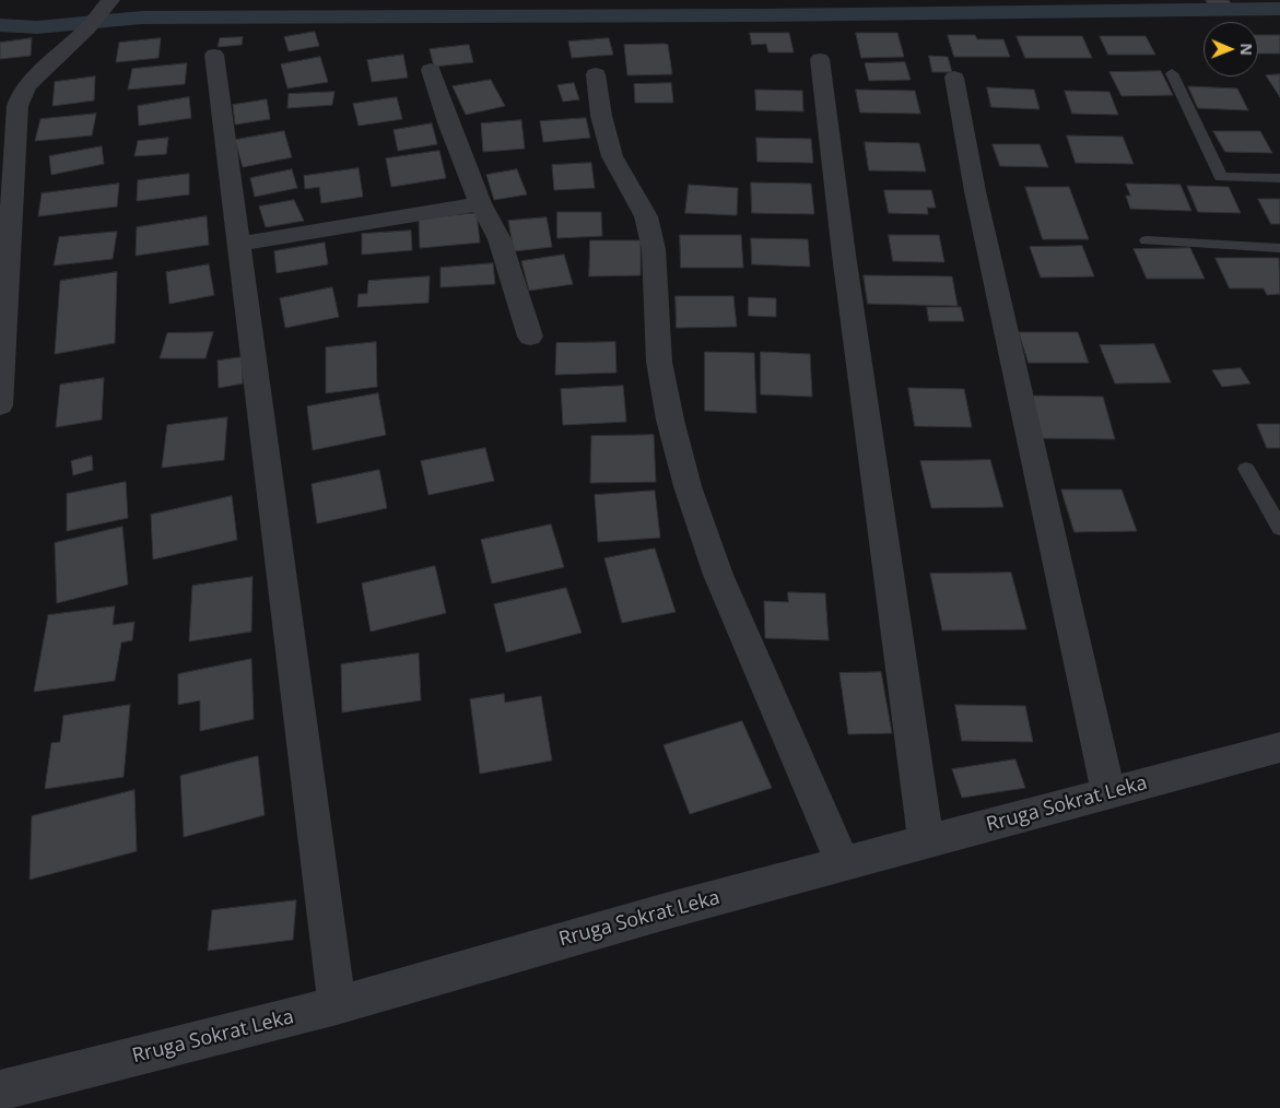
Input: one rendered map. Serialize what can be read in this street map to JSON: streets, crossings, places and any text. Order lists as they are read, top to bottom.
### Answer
{
  "streets": {
    "street": ["Rruga Sokrat Leka"]
  },
  "north": "right"
}
